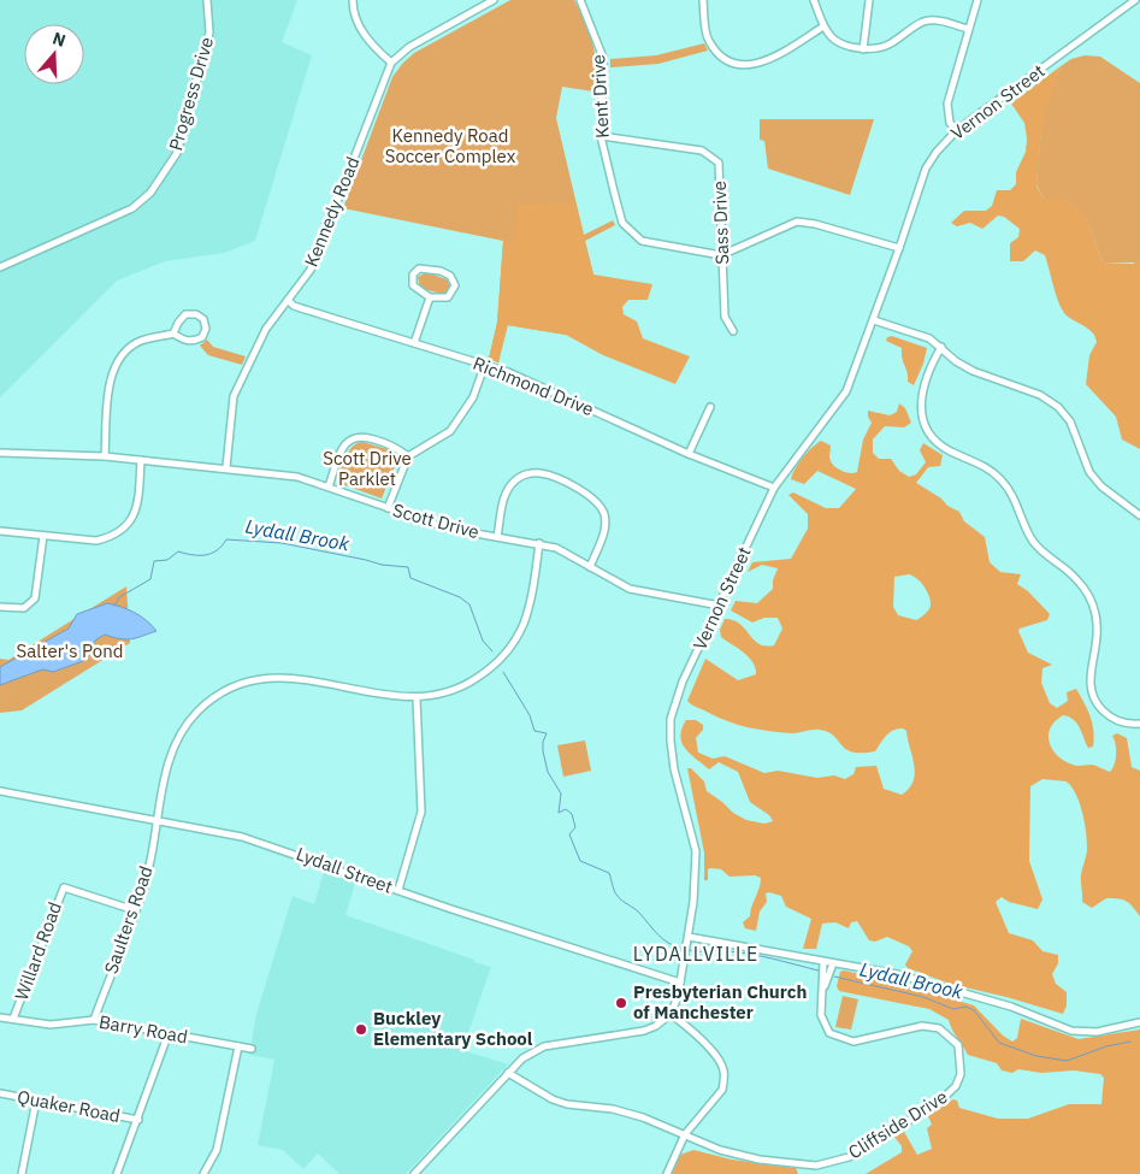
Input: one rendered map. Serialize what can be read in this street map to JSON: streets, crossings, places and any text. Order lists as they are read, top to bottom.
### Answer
{
  "streets": {
    "street": [
      "Progress Drive",
      "Kent Drive",
      "Vernon Street",
      "Kennedy Road",
      "Sass Drive",
      "Richmond Drive",
      "Scott Drive",
      "Lydall Street",
      "Saulters Road",
      "Willard Road",
      "Barry Road",
      "Quaker Road",
      "Cliffside Drive"
    ]
  },
  "crossings": [
    ["Kent Drive", "Sass Drive"],
    ["Vernon Street", "Richmond Drive"],
    ["Vernon Street", "Scott Drive"],
    ["Vernon Street", "Lydall Street"],
    ["Kennedy Road", "Richmond Drive"],
    ["Kennedy Road", "Scott Drive"],
    ["Scott Drive", "Saulters Road"],
    ["Lydall Street", "Saulters Road"],
    ["Saulters Road", "Willard Road"],
    ["Saulters Road", "Barry Road"],
    ["Willard Road", "Barry Road"]
  ],
  "districts": ["LYDALLVILLE"],
  "water": ["Lydall Brook"],
  "parks": ["Kennedy Road Soccer Complex", "Scott Drive Parklet", "Salter's Pond"],
  "places": ["Presbyterian Church of Manchester", "Buckley Elementary School"],
  "north": "top"
}
